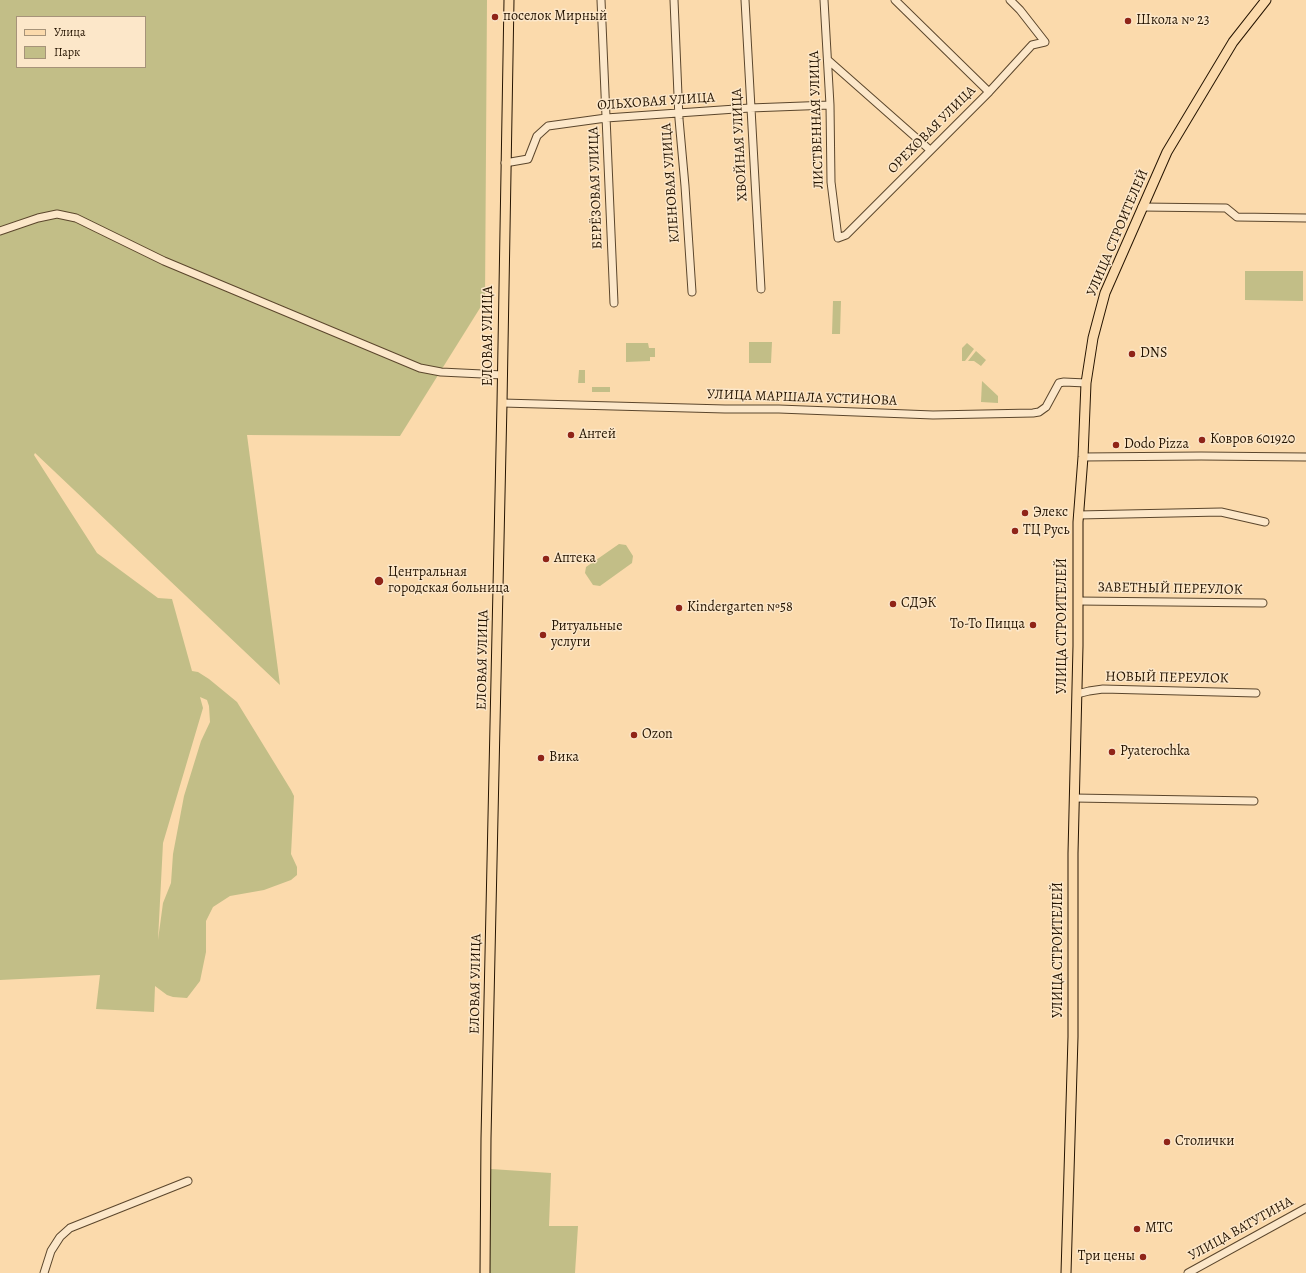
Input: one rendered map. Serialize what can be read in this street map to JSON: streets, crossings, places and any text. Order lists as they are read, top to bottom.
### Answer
{
  "streets": {
    "main road": ["УЛИЦА СТРОИТЕЛЕЙ", "ЕЛОВАЯ УЛИЦА"],
    "street": [
      "ОЛЬХОВАЯ УЛИЦА",
      "ЛИСТВЕННАЯ УЛИЦА",
      "ОРЕХОВАЯ УЛИЦА",
      "ХВОЙНАЯ УЛИЦА",
      "КЛЕНОВАЯ УЛИЦА",
      "БЕРЁЗОВАЯ УЛИЦА",
      "УЛИЦА МАРШАЛА УСТИНОВА",
      "ЗАВЕТНЫЙ ПЕРЕУЛОК",
      "НОВЫЙ ПЕРЕУЛОК",
      "УЛИЦА ВАТУТИНА"
    ]
  },
  "crossings": [
    ["ОЛЬХОВАЯ УЛИЦА", "ЛИСТВЕННАЯ УЛИЦА"],
    ["ОЛЬХОВАЯ УЛИЦА", "ХВОЙНАЯ УЛИЦА"],
    ["ОЛЬХОВАЯ УЛИЦА", "КЛЕНОВАЯ УЛИЦА"],
    ["ОЛЬХОВАЯ УЛИЦА", "БЕРЁЗОВАЯ УЛИЦА"],
    ["ОЛЬХОВАЯ УЛИЦА", "ЕЛОВАЯ УЛИЦА"],
    ["ЛИСТВЕННАЯ УЛИЦА", "ОРЕХОВАЯ УЛИЦА"],
    ["УЛИЦА СТРОИТЕЛЕЙ", "УЛИЦА МАРШАЛА УСТИНОВА"],
    ["УЛИЦА СТРОИТЕЛЕЙ", "ЗАВЕТНЫЙ ПЕРЕУЛОК"],
    ["УЛИЦА СТРОИТЕЛЕЙ", "НОВЫЙ ПЕРЕУЛОК"],
    ["ЕЛОВАЯ УЛИЦА", "УЛИЦА МАРШАЛА УСТИНОВА"]
  ],
  "places": [
    "поселок Мирный",
    "Школа № 23",
    "DNS",
    "Антей",
    "Ковров 601920",
    "Dodo Pizza",
    "Элекс",
    "ТЦ Русь",
    "Аптека",
    "Центральная городская больница",
    "СДЭК",
    "Kindergarten №58",
    "То-То Пицца",
    "Ритуальные услуги",
    "Ozon",
    "Pyaterochka",
    "Вика",
    "Столички",
    "МТС",
    "Три цены"
  ],
  "legend": ["Улица", "Парк"]
}
